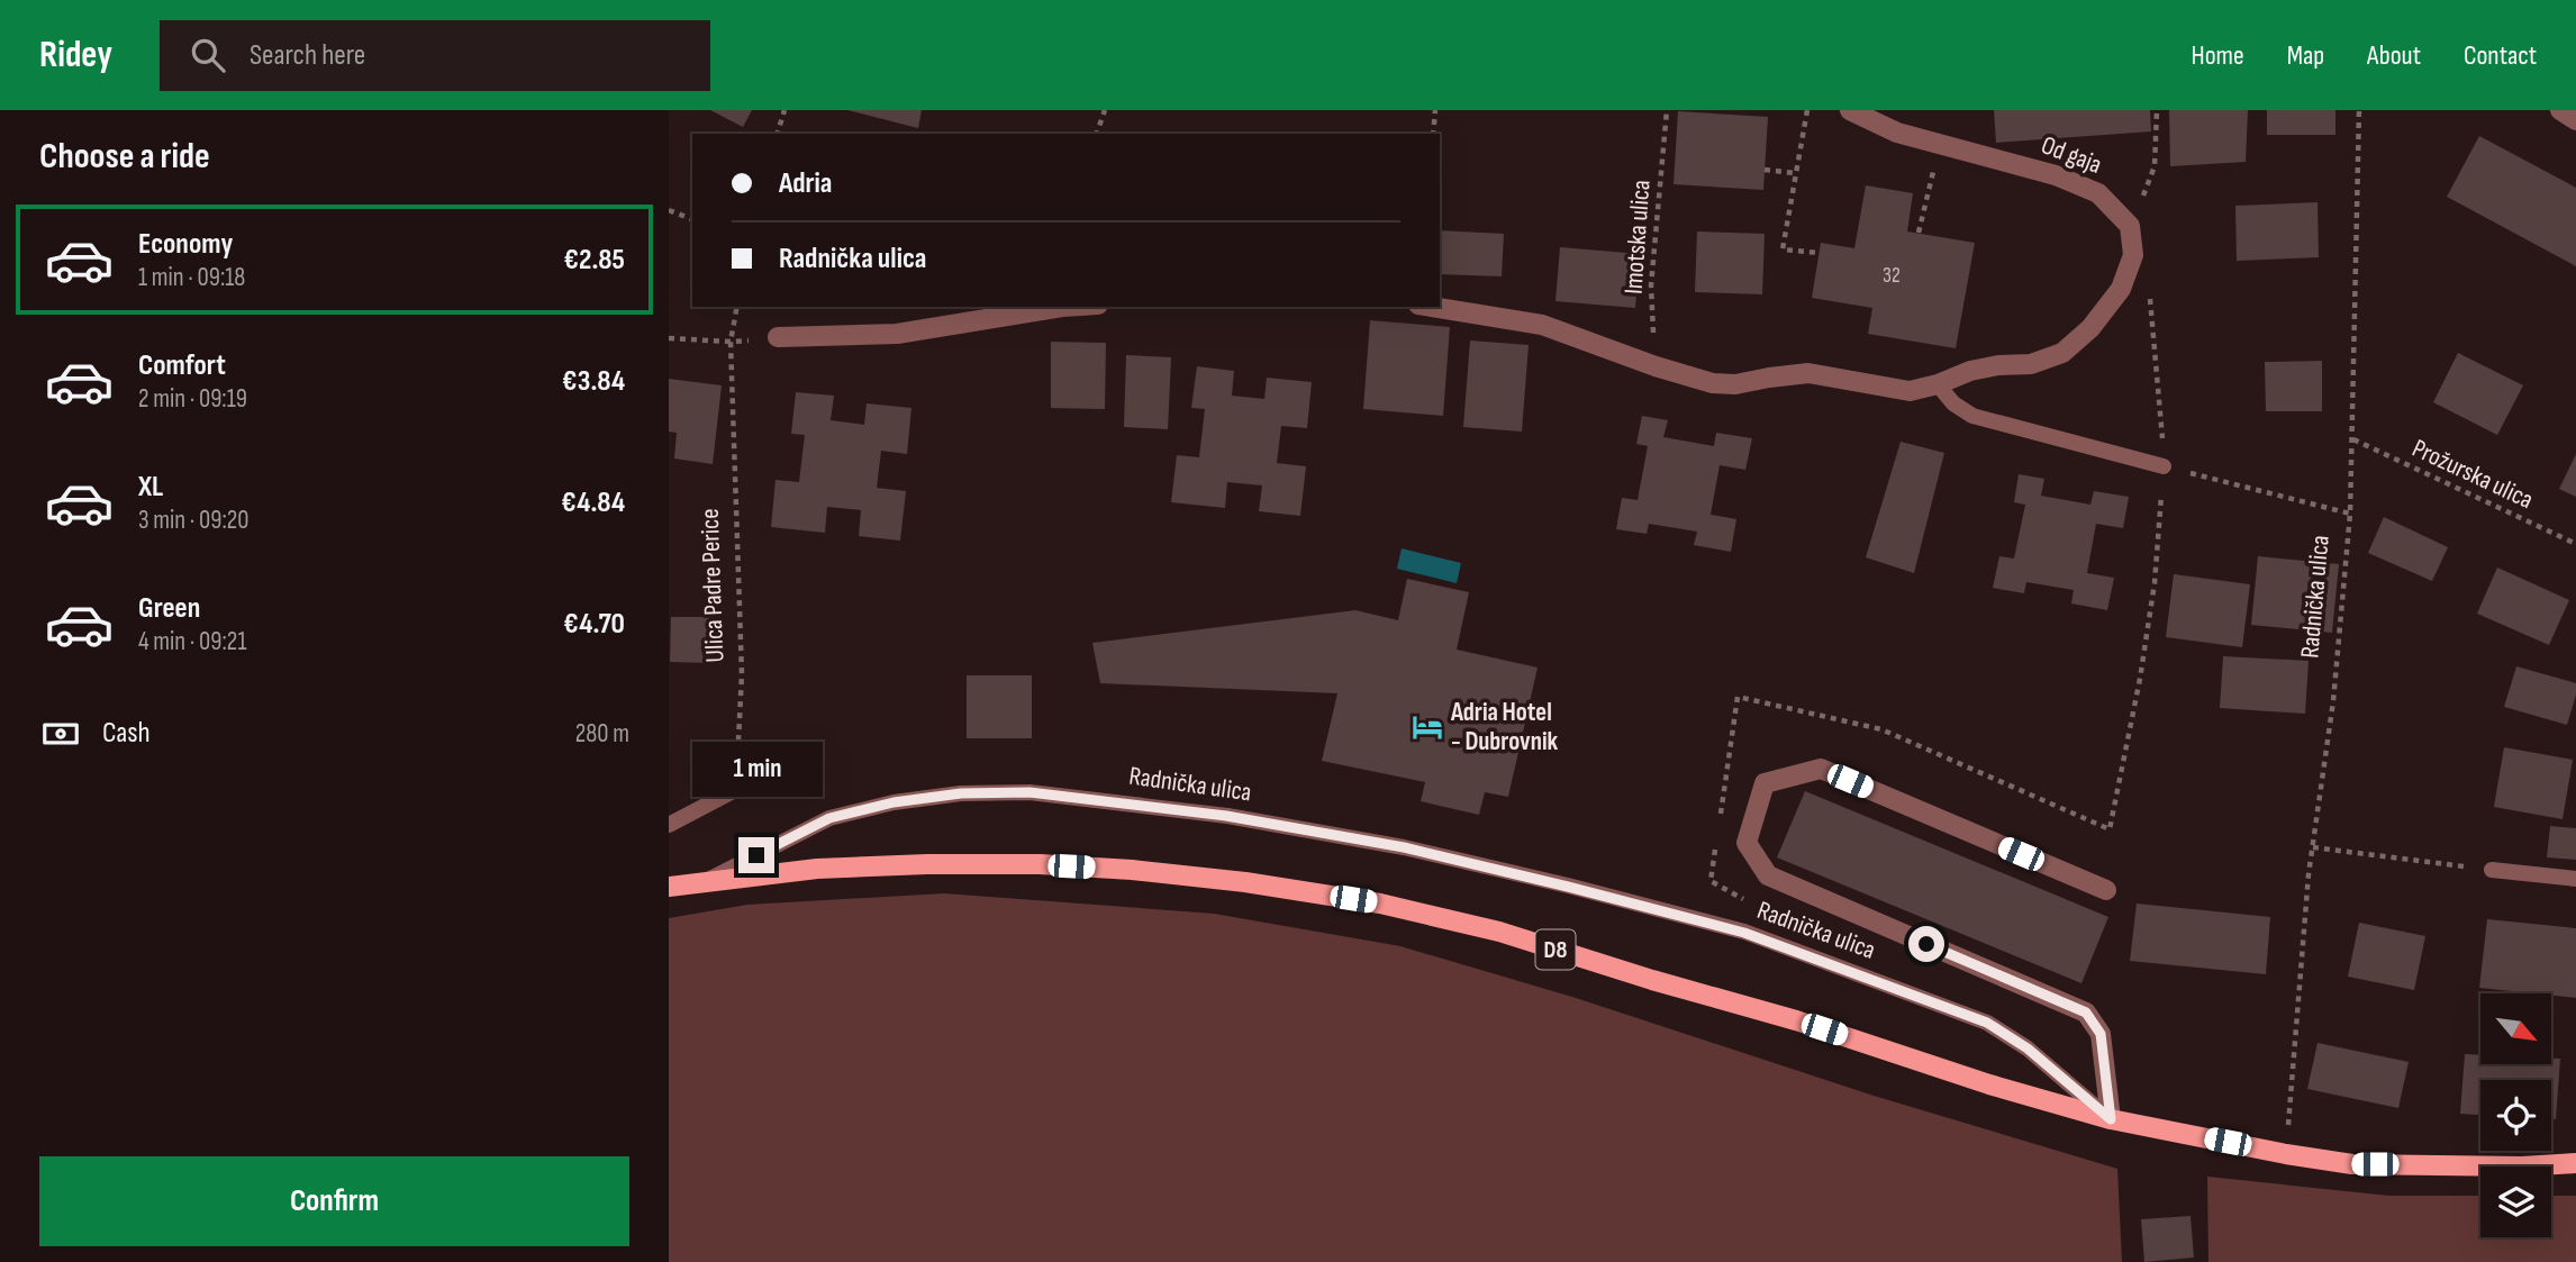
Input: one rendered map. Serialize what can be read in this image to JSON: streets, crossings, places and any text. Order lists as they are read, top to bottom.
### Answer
{
  "streets": {
    "main road": ["D8"],
    "street": ["Od gaja", "Radnička ulica"],
    "path": ["Imotska ulica", "Prožurska ulica", "Ulica Padre Perice"]
  },
  "crossings": [
    ["Prožurska ulica", "Radnička ulica"],
    ["Radnička ulica", "D8"]
  ],
  "places": {
    "hotel": ["Adria Hotel - Dubrovnik"]
  },
  "house_numbers": ["32"],
  "north": "bottom right",
  "page": {
    "header": "Ridey",
    "search": "Search here",
    "nav": [
      "Home",
      "Map",
      "About",
      "Contact"
    ],
    "heading": "Choose a ride",
    "banner": ["Adria", "Radnička ulica"],
    "list": [
      {
        "name": "Economy",
        "note": "1 min · 09:18",
        "value": "€2.85"
      },
      {
        "name": "Comfort",
        "note": "2 min · 09:19",
        "value": "€3.84"
      },
      {
        "name": "XL",
        "note": "3 min · 09:20",
        "value": "€4.84"
      },
      {
        "name": "Green",
        "note": "4 min · 09:21",
        "value": "€4.70"
      }
    ],
    "pay": ["Cash", "280 m"],
    "bubble": "1 min",
    "buttons": "Confirm"
  }
}
